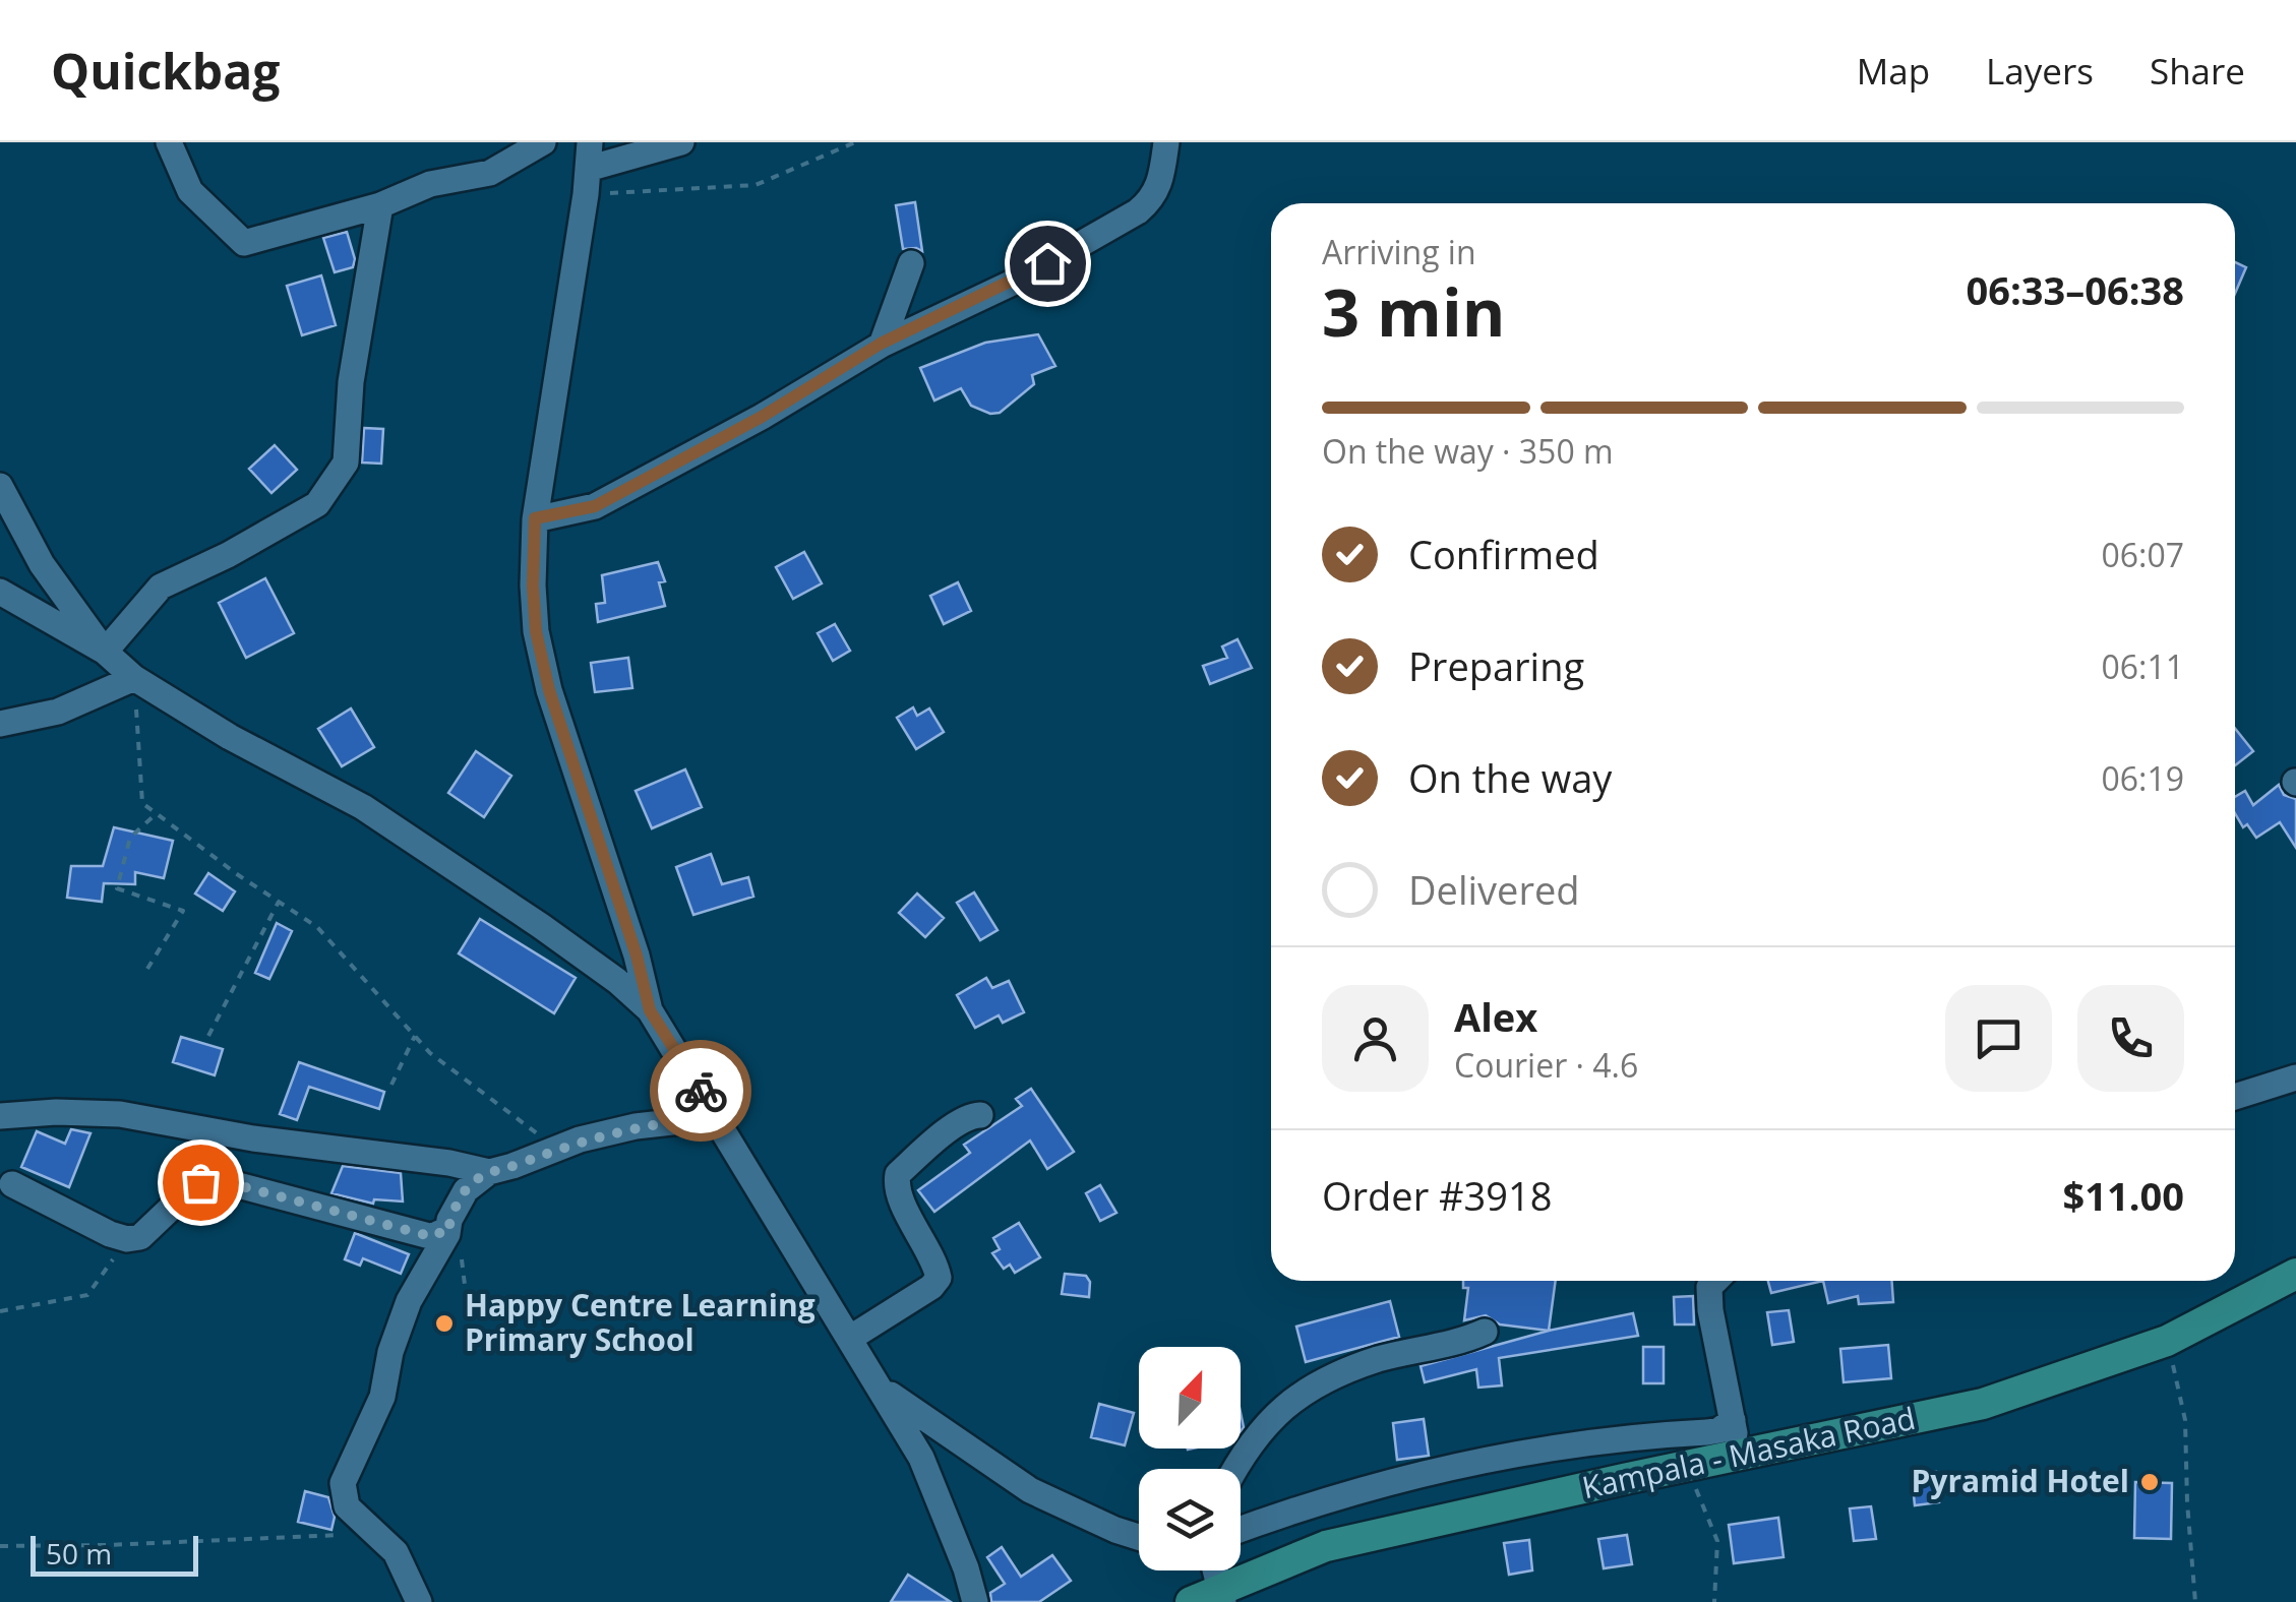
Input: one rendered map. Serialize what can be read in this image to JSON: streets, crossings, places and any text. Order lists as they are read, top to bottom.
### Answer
{
  "streets": {
    "main road": ["Kampala - Masaka Road"]
  },
  "places": ["Happy Centre Learning Primary School", "Pyramid Hotel"],
  "scale_bar": "50 m",
  "north": "top right",
  "page": {
    "header": "Quickbag",
    "nav": ["Map", "Layers", "Share"],
    "heading": ["3 min", "Arriving in", "06:33–06:38"],
    "panel": [
      "Alex",
      "Courier · 4.6",
      "Order #3918",
      "$11.00"
    ],
    "bar": "On the way · 350 m",
    "list": [
      ["Confirmed", "06:07"],
      ["Preparing", "06:11"],
      ["On the way", "06:19"],
      "Delivered"
    ],
    "scale": "50 m"
  }
}
